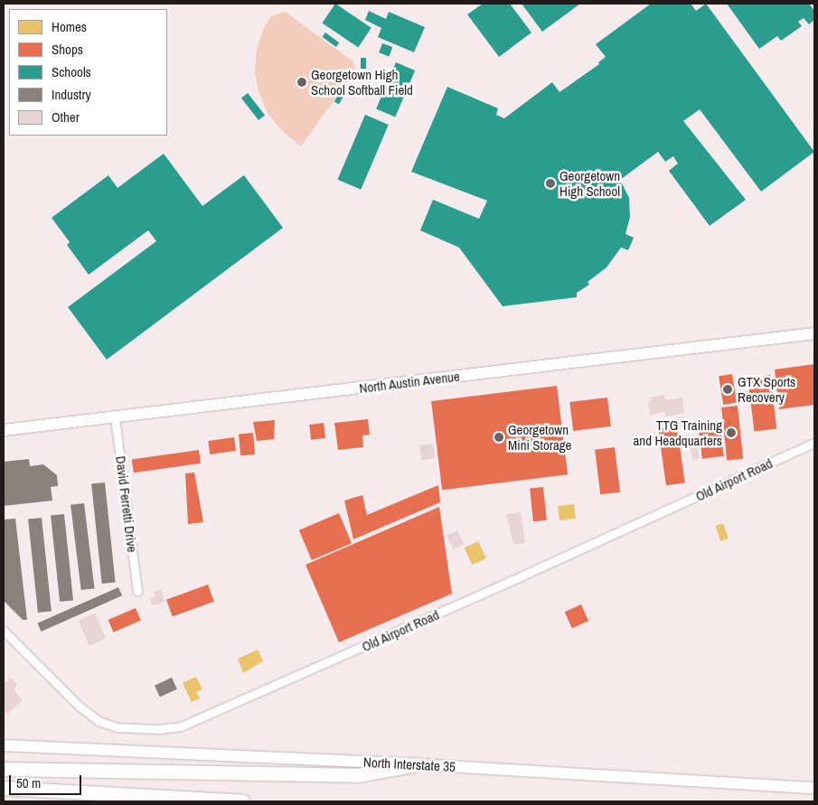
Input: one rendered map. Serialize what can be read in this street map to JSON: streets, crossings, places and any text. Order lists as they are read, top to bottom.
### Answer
{
  "streets": {
    "main road": ["North Austin Avenue", "North Interstate 35"],
    "street": ["Old Airport Road", "David Ferretti Drive"]
  },
  "crossings": [
    ["North Austin Avenue", "David Ferretti Drive"]
  ],
  "places": [
    "Georgetown High School Softball Field",
    "Georgetown High School",
    "GTX Sports Recovery",
    "TTG Training and Headquarters",
    "Georgetown Mini Storage"
  ],
  "legend": [
    "Homes",
    "Shops",
    "Schools",
    "Industry",
    "Other"
  ],
  "scale_bar": "50 m"
}
